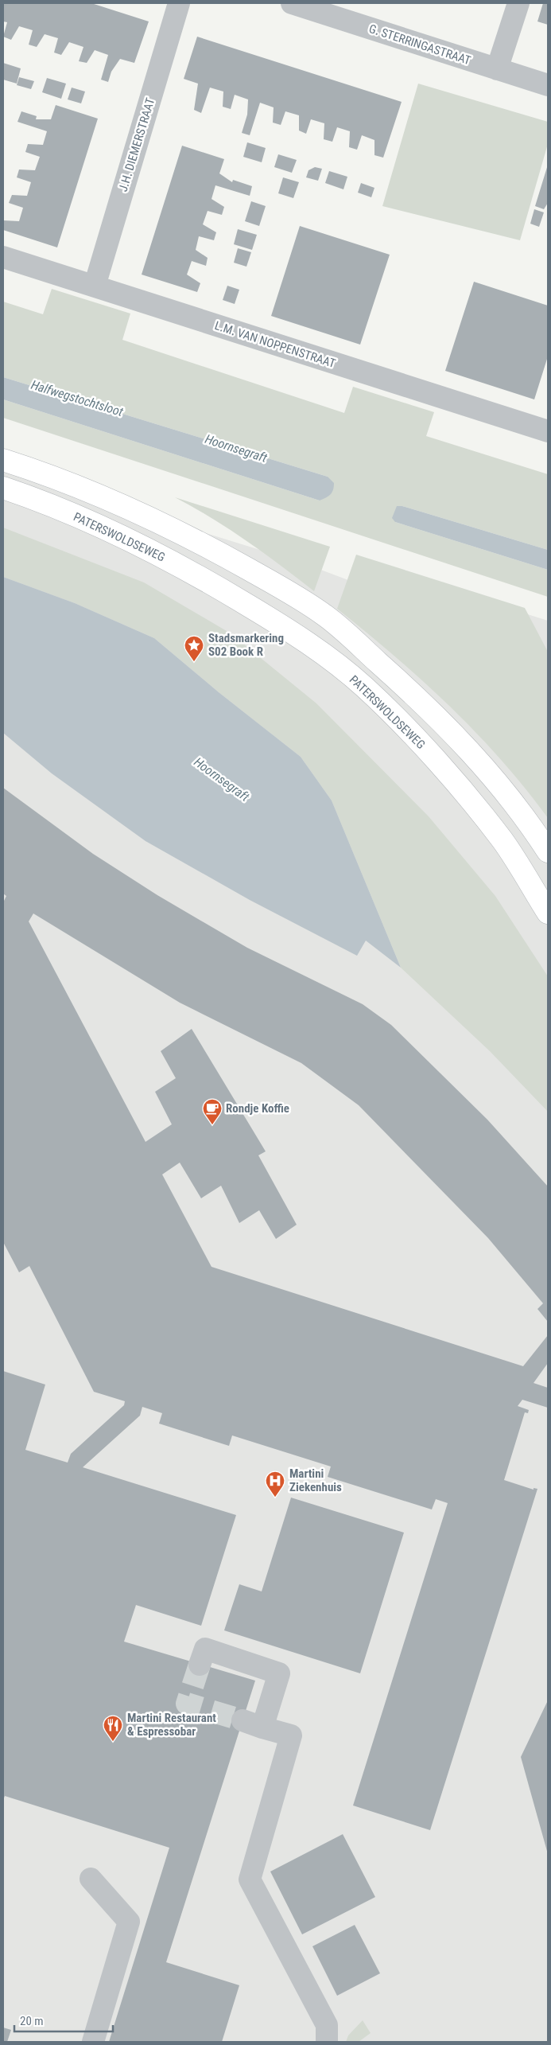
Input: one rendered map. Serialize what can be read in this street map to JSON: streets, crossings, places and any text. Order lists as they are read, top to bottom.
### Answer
{
  "streets": {
    "main road": ["PATERSWOLDSEWEG"],
    "street": ["G. STERRINGASTRAAT", "J.H. DIEMERSTRAAT", "L.M. VAN NOPPENSTRAAT"]
  },
  "crossings": [
    ["J.H. DIEMERSTRAAT", "L.M. VAN NOPPENSTRAAT"]
  ],
  "water": ["Halfwegstochtsloot", "Hoornsegraft"],
  "places": {
    "place": ["Stadsmarkering S02 Book R"],
    "cafe": ["Rondje Koffie"],
    "hospital": ["Martini Ziekenhuis"],
    "restaurant": ["Martini Restaurant & Espressobar"]
  },
  "scale_bar": "20 m"
}
